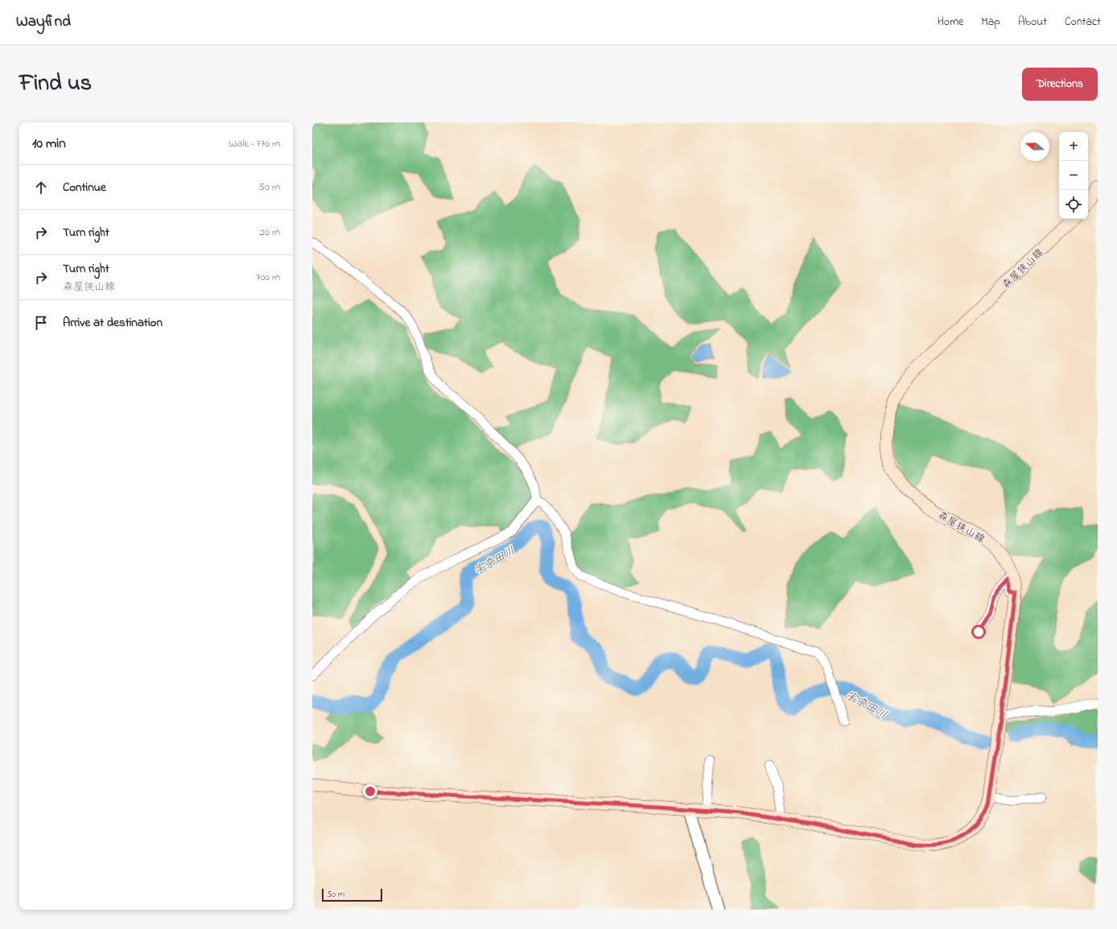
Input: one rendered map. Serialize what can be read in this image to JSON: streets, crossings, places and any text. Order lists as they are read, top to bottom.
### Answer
{
  "streets": {
    "main road": ["森屋狭山線"]
  },
  "water": ["宇奈田川"],
  "scale_bar": "50 m",
  "north": "left",
  "page": {
    "header": "Wayfind",
    "nav": [
      "Home",
      "Map",
      "About",
      "Contact"
    ],
    "title": "Find us",
    "buttons": "Directions",
    "heading": ["10 min", "Walk · 770 m"],
    "map_buttons": ["+", "−"],
    "list": [
      ["Continue", "50 m"],
      ["Turn right", "20 m"],
      ["Turn right", "森屋狭山線", "700 m"],
      "Arrive at destination"
    ],
    "scale": "50 m"
  }
}
